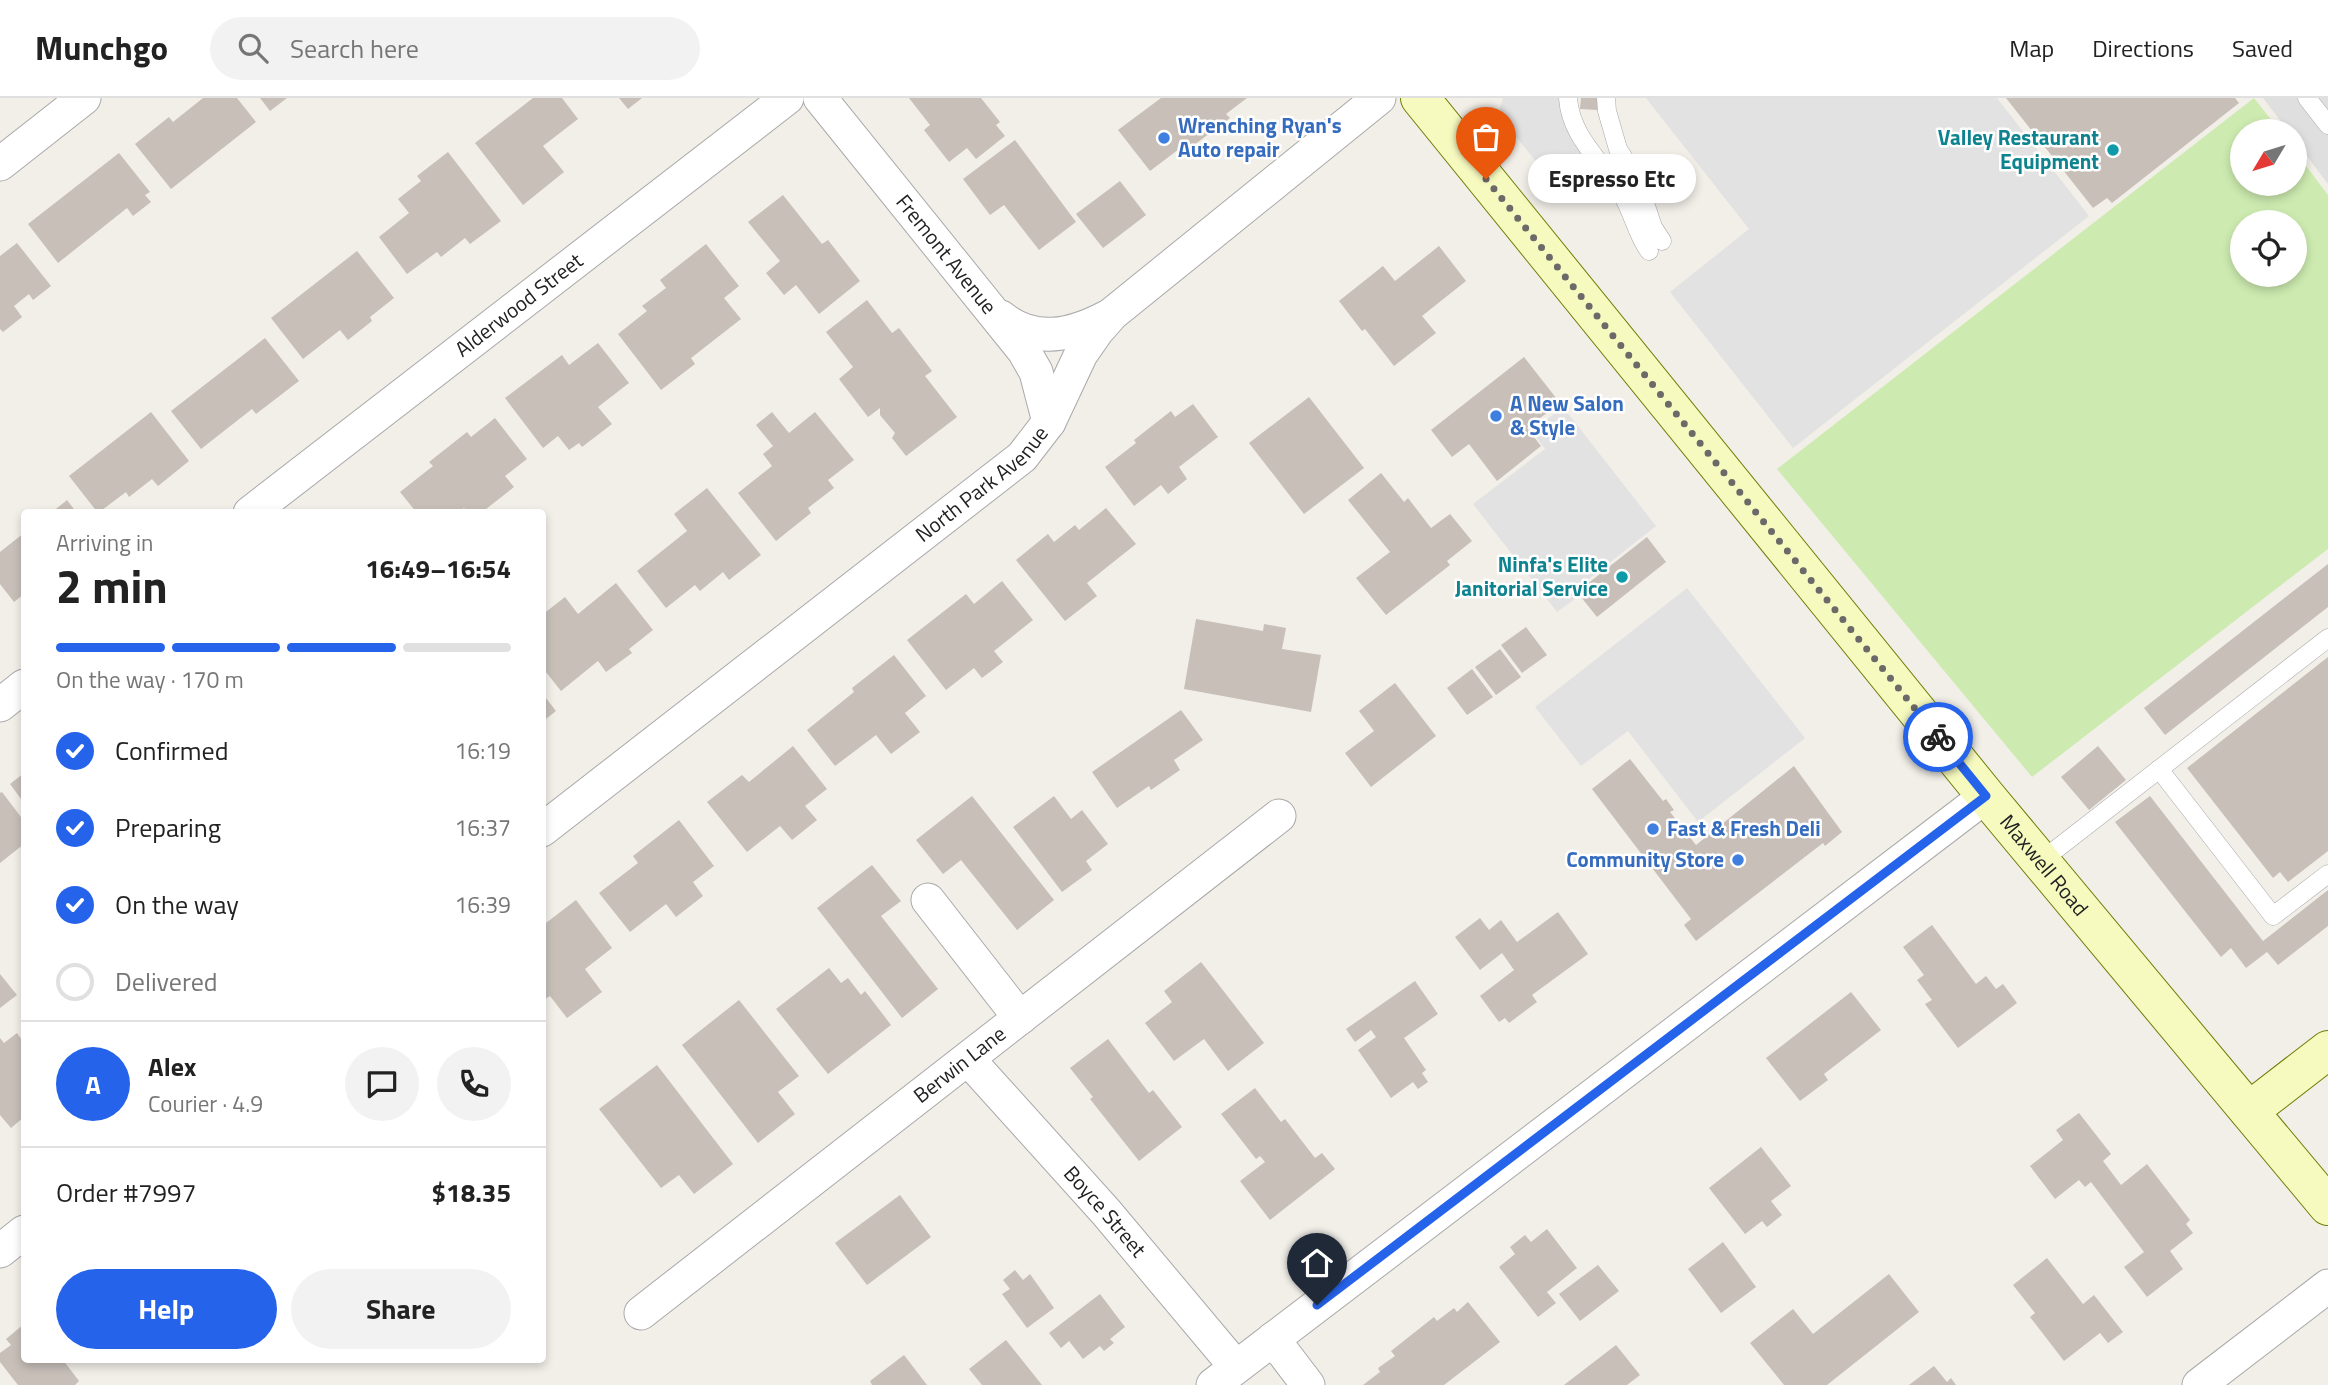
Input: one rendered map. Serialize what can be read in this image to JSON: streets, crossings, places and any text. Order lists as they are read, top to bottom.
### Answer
{
  "streets": {
    "main road": ["Maxwell Road"],
    "street": [
      "Fremont Avenue",
      "Alderwood Street",
      "North Park Avenue",
      "Berwin Lane",
      "Boyce Street"
    ]
  },
  "crossings": [
    ["Fremont Avenue", "North Park Avenue"],
    ["Berwin Lane", "Boyce Street"]
  ],
  "places": [
    "Wrenching Ryan's Auto repair",
    "Valley Restaurant Equipment",
    "Espresso Etc",
    "A New Salon & Style",
    "Ninfa's Elite Janitorial Service",
    "Fast & Fresh Deli",
    "Community Store"
  ],
  "north": "bottom left",
  "page": {
    "header": "Munchgo",
    "search": "Search here",
    "nav": ["Map", "Directions", "Saved"],
    "bubble": "Espresso Etc",
    "heading": ["2 min", "Arriving in", "16:49–16:54"],
    "panel": [
      "Alex",
      "Courier · 4.9",
      "Order #7997",
      "$18.35"
    ],
    "bar": "On the way · 170 m",
    "list": [
      ["Confirmed", "16:19"],
      ["Preparing", "16:37"],
      ["On the way", "16:39"],
      "Delivered"
    ],
    "round": "A",
    "buttons": ["Help", "Share"]
  }
}
